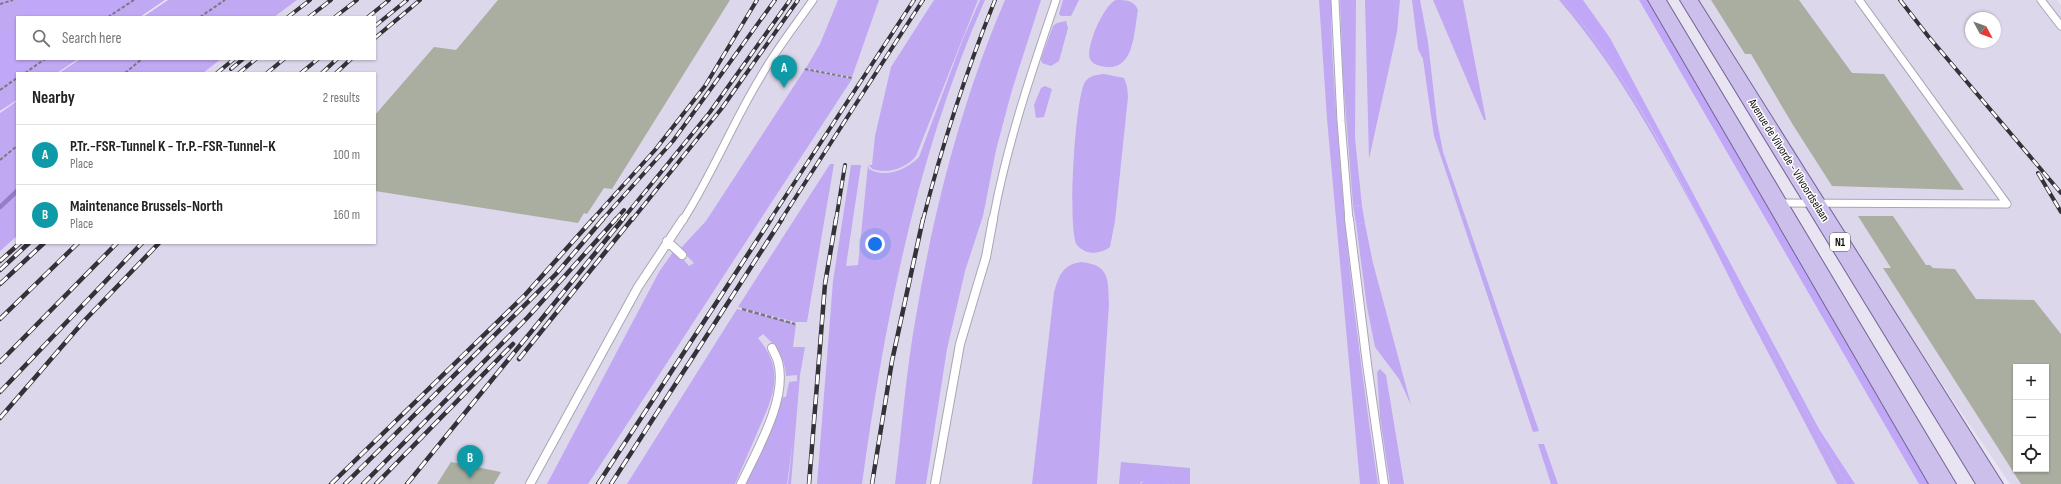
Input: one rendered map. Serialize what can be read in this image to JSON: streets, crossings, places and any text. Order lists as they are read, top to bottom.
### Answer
{
  "streets": {
    "main road": ["Avenue de Vilvorde - Vilvoordselaan", "N1"]
  },
  "north": "bottom right",
  "page": {
    "search": "Search here",
    "pins": ["A", "B"],
    "heading": ["Nearby", "2 results"],
    "list": [
      {
        "mark": "A",
        "name": "P.Tr.-FSR-Tunnel K - Tr.P.-FSR-Tunnel-K",
        "note": "Place",
        "value": "100 m"
      },
      {
        "mark": "B",
        "name": "Maintenance Brussels-North",
        "note": "Place",
        "value": "160 m"
      }
    ],
    "map_buttons": ["+", "−"]
  }
}
